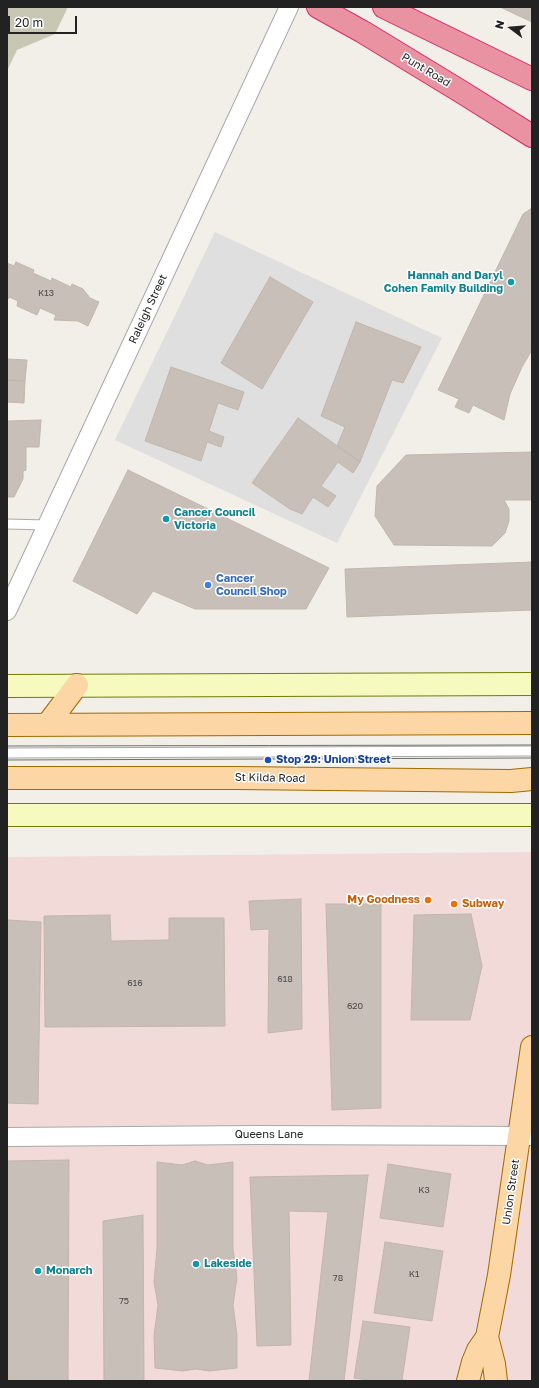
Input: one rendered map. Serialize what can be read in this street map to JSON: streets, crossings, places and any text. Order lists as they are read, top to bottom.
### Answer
{
  "streets": {
    "highway": ["Punt Road"],
    "main road": ["St Kilda Road", "Union Street"],
    "street": ["Raleigh Street", "Queens Lane"]
  },
  "crossings": [
    ["Queens Lane", "Union Street"]
  ],
  "places": [
    "Hannah and Daryl Cohen Family Building",
    "Cancer Council Victoria",
    "Cancer Council Shop",
    "Stop 29: Union Street",
    "My Goodness",
    "Subway",
    "Lakeside",
    "Monarch"
  ],
  "house_numbers": [
    "K13",
    "618",
    "616",
    "620",
    "K3",
    "K1",
    "78",
    "75"
  ],
  "scale_bar": "20 m",
  "north": "left"
}
